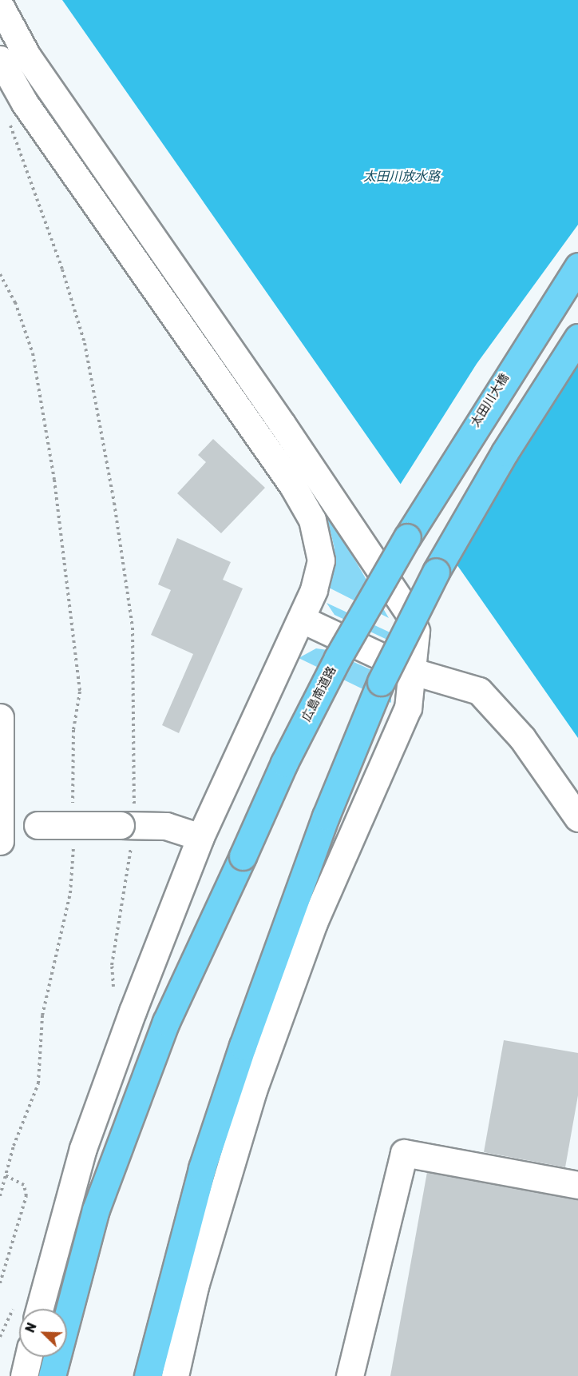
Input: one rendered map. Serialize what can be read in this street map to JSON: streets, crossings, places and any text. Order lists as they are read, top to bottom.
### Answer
{
  "streets": {
    "highway": ["太田川大橋", "広島南道路"]
  },
  "crossings": [
    ["太田川大橋", "広島南道路"]
  ],
  "water": ["太田川放水路"],
  "north": "top left"
}
